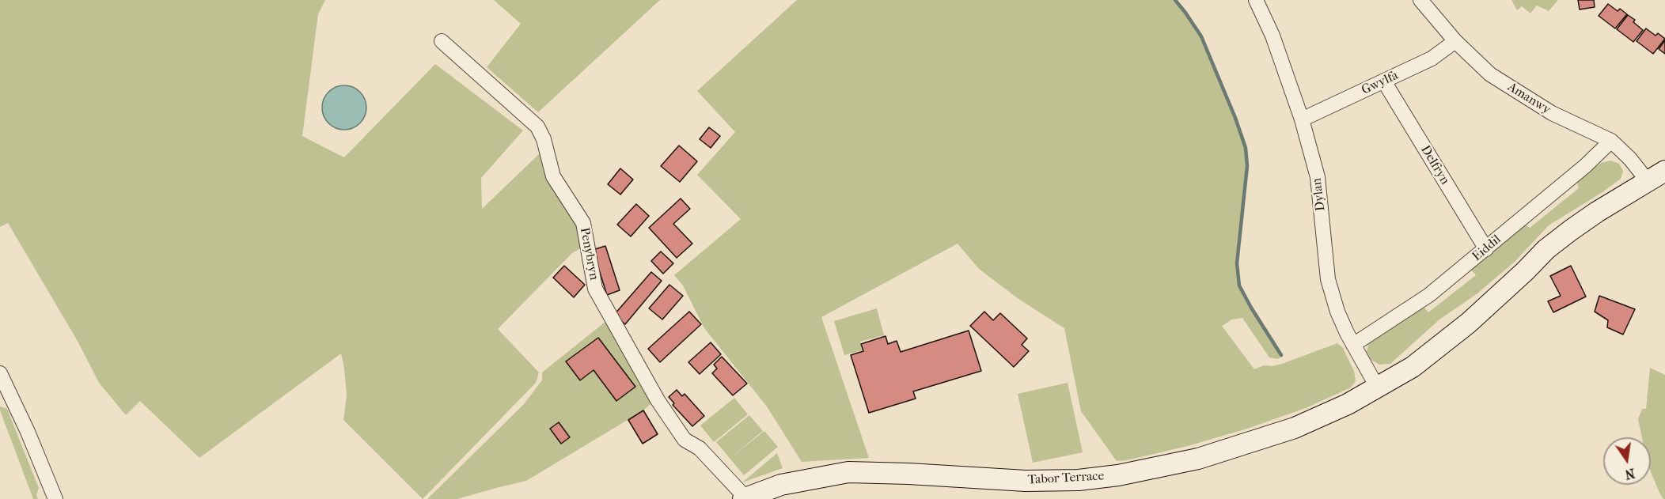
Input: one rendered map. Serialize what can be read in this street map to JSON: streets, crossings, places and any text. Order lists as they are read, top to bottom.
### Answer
{
  "streets": {
    "main road": ["Tabor Terrace"],
    "street": [
      "Gwylfa",
      "Amanwy",
      "Delfryn",
      "Dylan",
      "Eiddil",
      "Penybryn"
    ]
  },
  "crossings": [
    ["Gwylfa", "Amanwy"],
    ["Gwylfa", "Delfryn"],
    ["Gwylfa", "Dylan"],
    ["Amanwy", "Eiddil"],
    ["Amanwy", "Tabor Terrace"],
    ["Delfryn", "Eiddil"],
    ["Dylan", "Eiddil"],
    ["Dylan", "Tabor Terrace"],
    ["Penybryn", "Tabor Terrace"]
  ],
  "north": "bottom"
}
